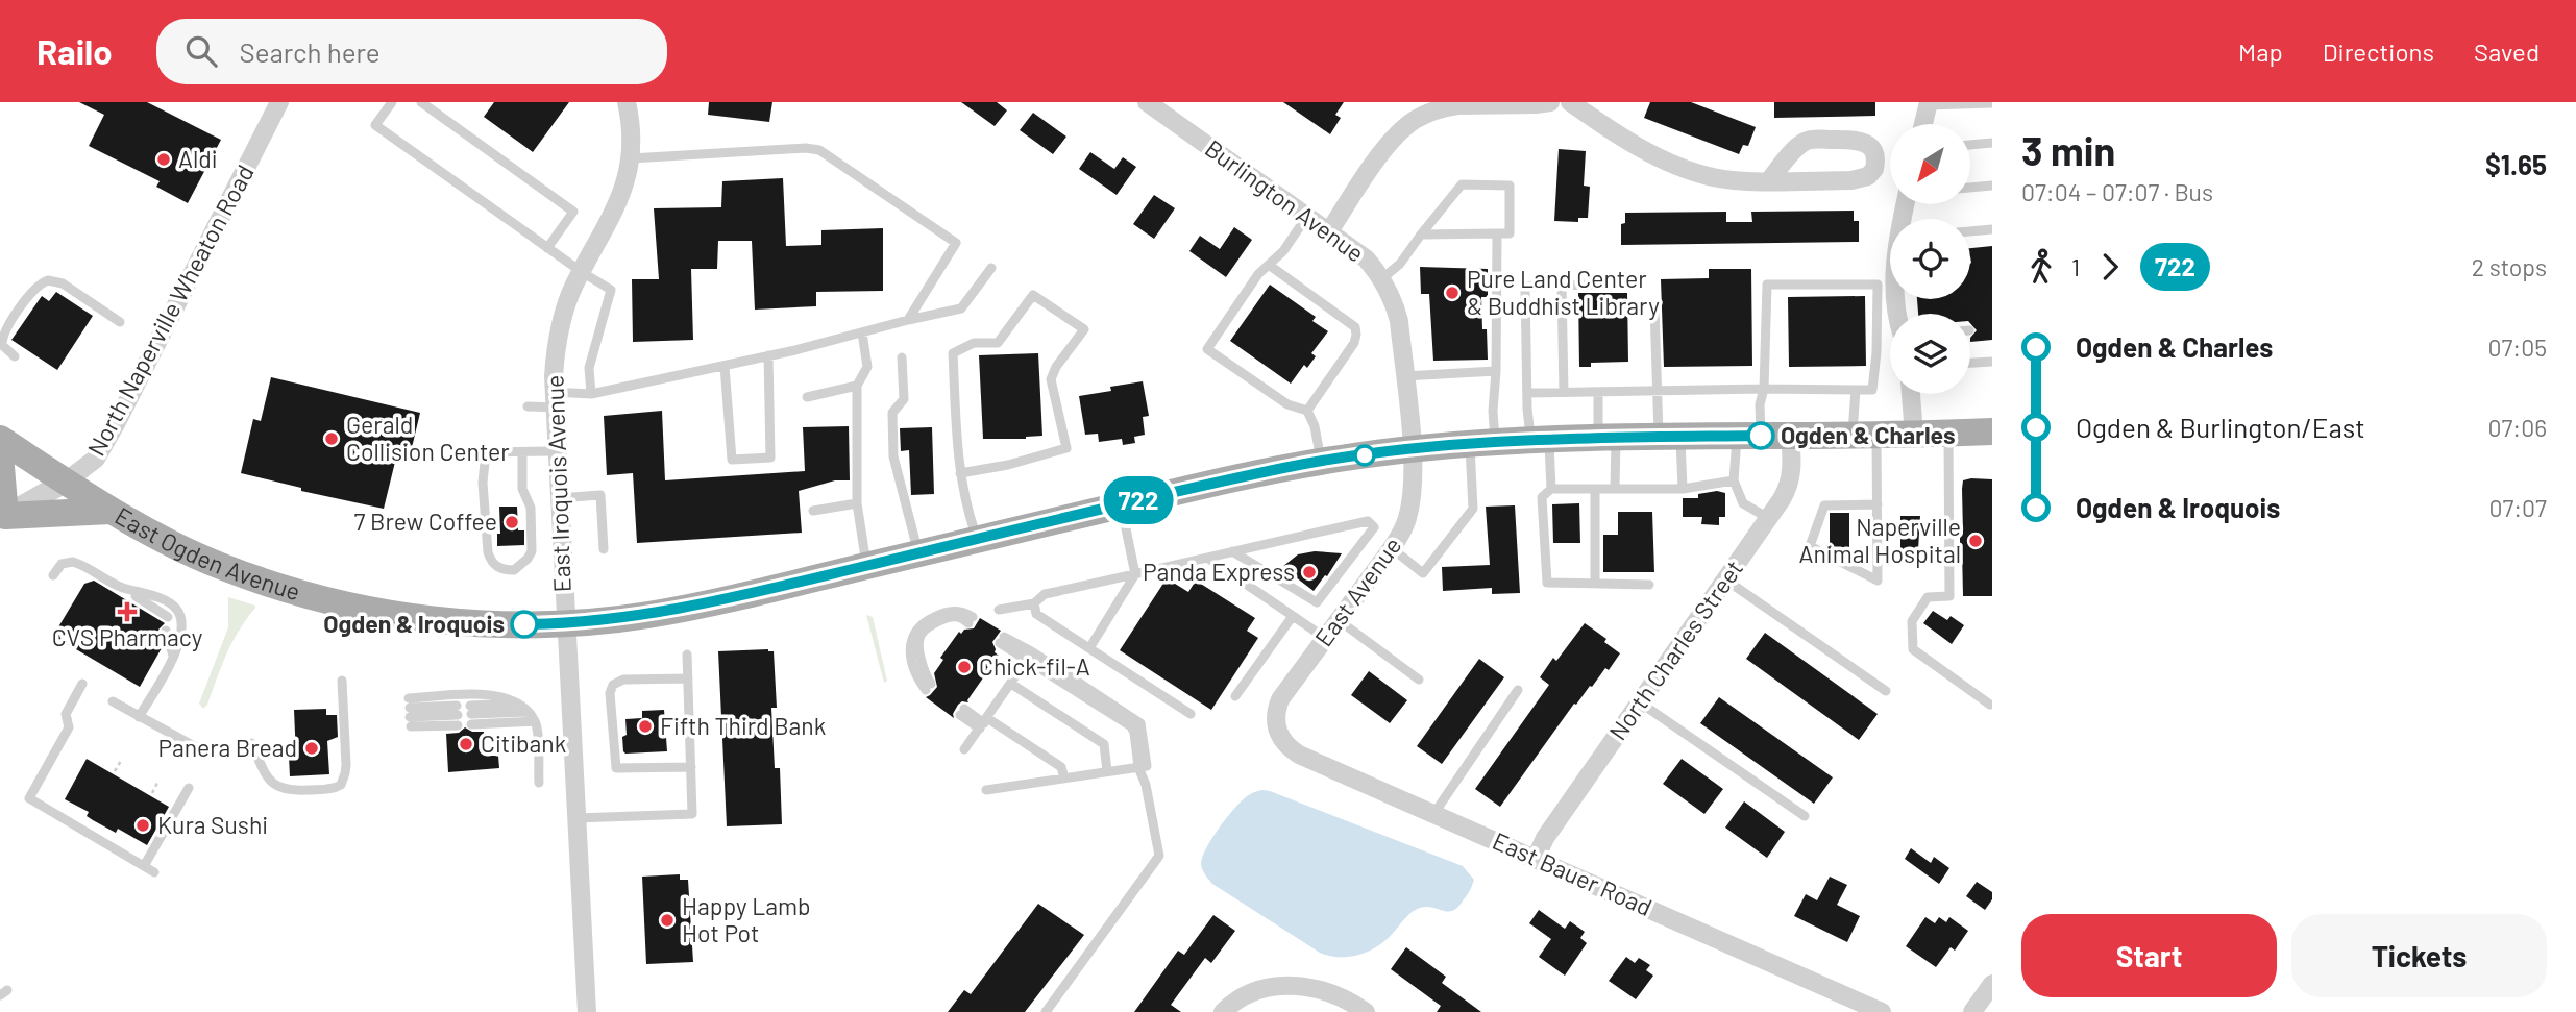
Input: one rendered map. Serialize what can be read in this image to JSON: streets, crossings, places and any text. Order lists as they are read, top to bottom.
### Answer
{
  "streets": {
    "main road": ["East Ogden Avenue"],
    "street": [
      "Burlington Avenue",
      "North Naperville Wheaton Road",
      "East Iroquois Avenue",
      "East Avenue",
      "North Charles Street",
      "East Bauer Road"
    ]
  },
  "crossings": [
    ["Burlington Avenue", "East Ogden Avenue"],
    ["Burlington Avenue", "East Avenue"],
    ["North Naperville Wheaton Road", "East Ogden Avenue"],
    ["East Iroquois Avenue", "East Ogden Avenue"],
    ["East Ogden Avenue", "East Avenue"],
    ["East Ogden Avenue", "North Charles Street"],
    ["East Avenue", "East Bauer Road"],
    ["North Charles Street", "East Bauer Road"]
  ],
  "places": {
    "other": [
      "Aldi",
      "Pure Land Center & Buddhist Library",
      "Ogden & Charles",
      "Gerald Collision Center",
      "7 Brew Coffee",
      "Naperville Animal Hospital",
      "Panda Express",
      "Ogden & Iroquois",
      "Chick-fil-A",
      "Fifth Third Bank",
      "Citibank",
      "Panera Bread",
      "Kura Sushi",
      "Happy Lamb Hot Pot"
    ],
    "health": ["CVS Pharmacy"]
  },
  "lines": ["bus line 722"],
  "north": "bottom left",
  "page": {
    "header": "Railo",
    "search": "Search here",
    "nav": ["Map", "Directions", "Saved"],
    "on_map": "722",
    "heading": ["3 min", "07:04 – 07:07 · Bus", "$1.65"],
    "legs": ["1", "722", "2 stops"],
    "list": [
      {
        "name": "Ogden & Charles",
        "value": "07:05"
      },
      {
        "name": "Ogden & Burlington/East",
        "value": "07:06"
      },
      {
        "name": "Ogden & Iroquois",
        "value": "07:07"
      }
    ],
    "buttons": ["Start", "Tickets"]
  }
}
